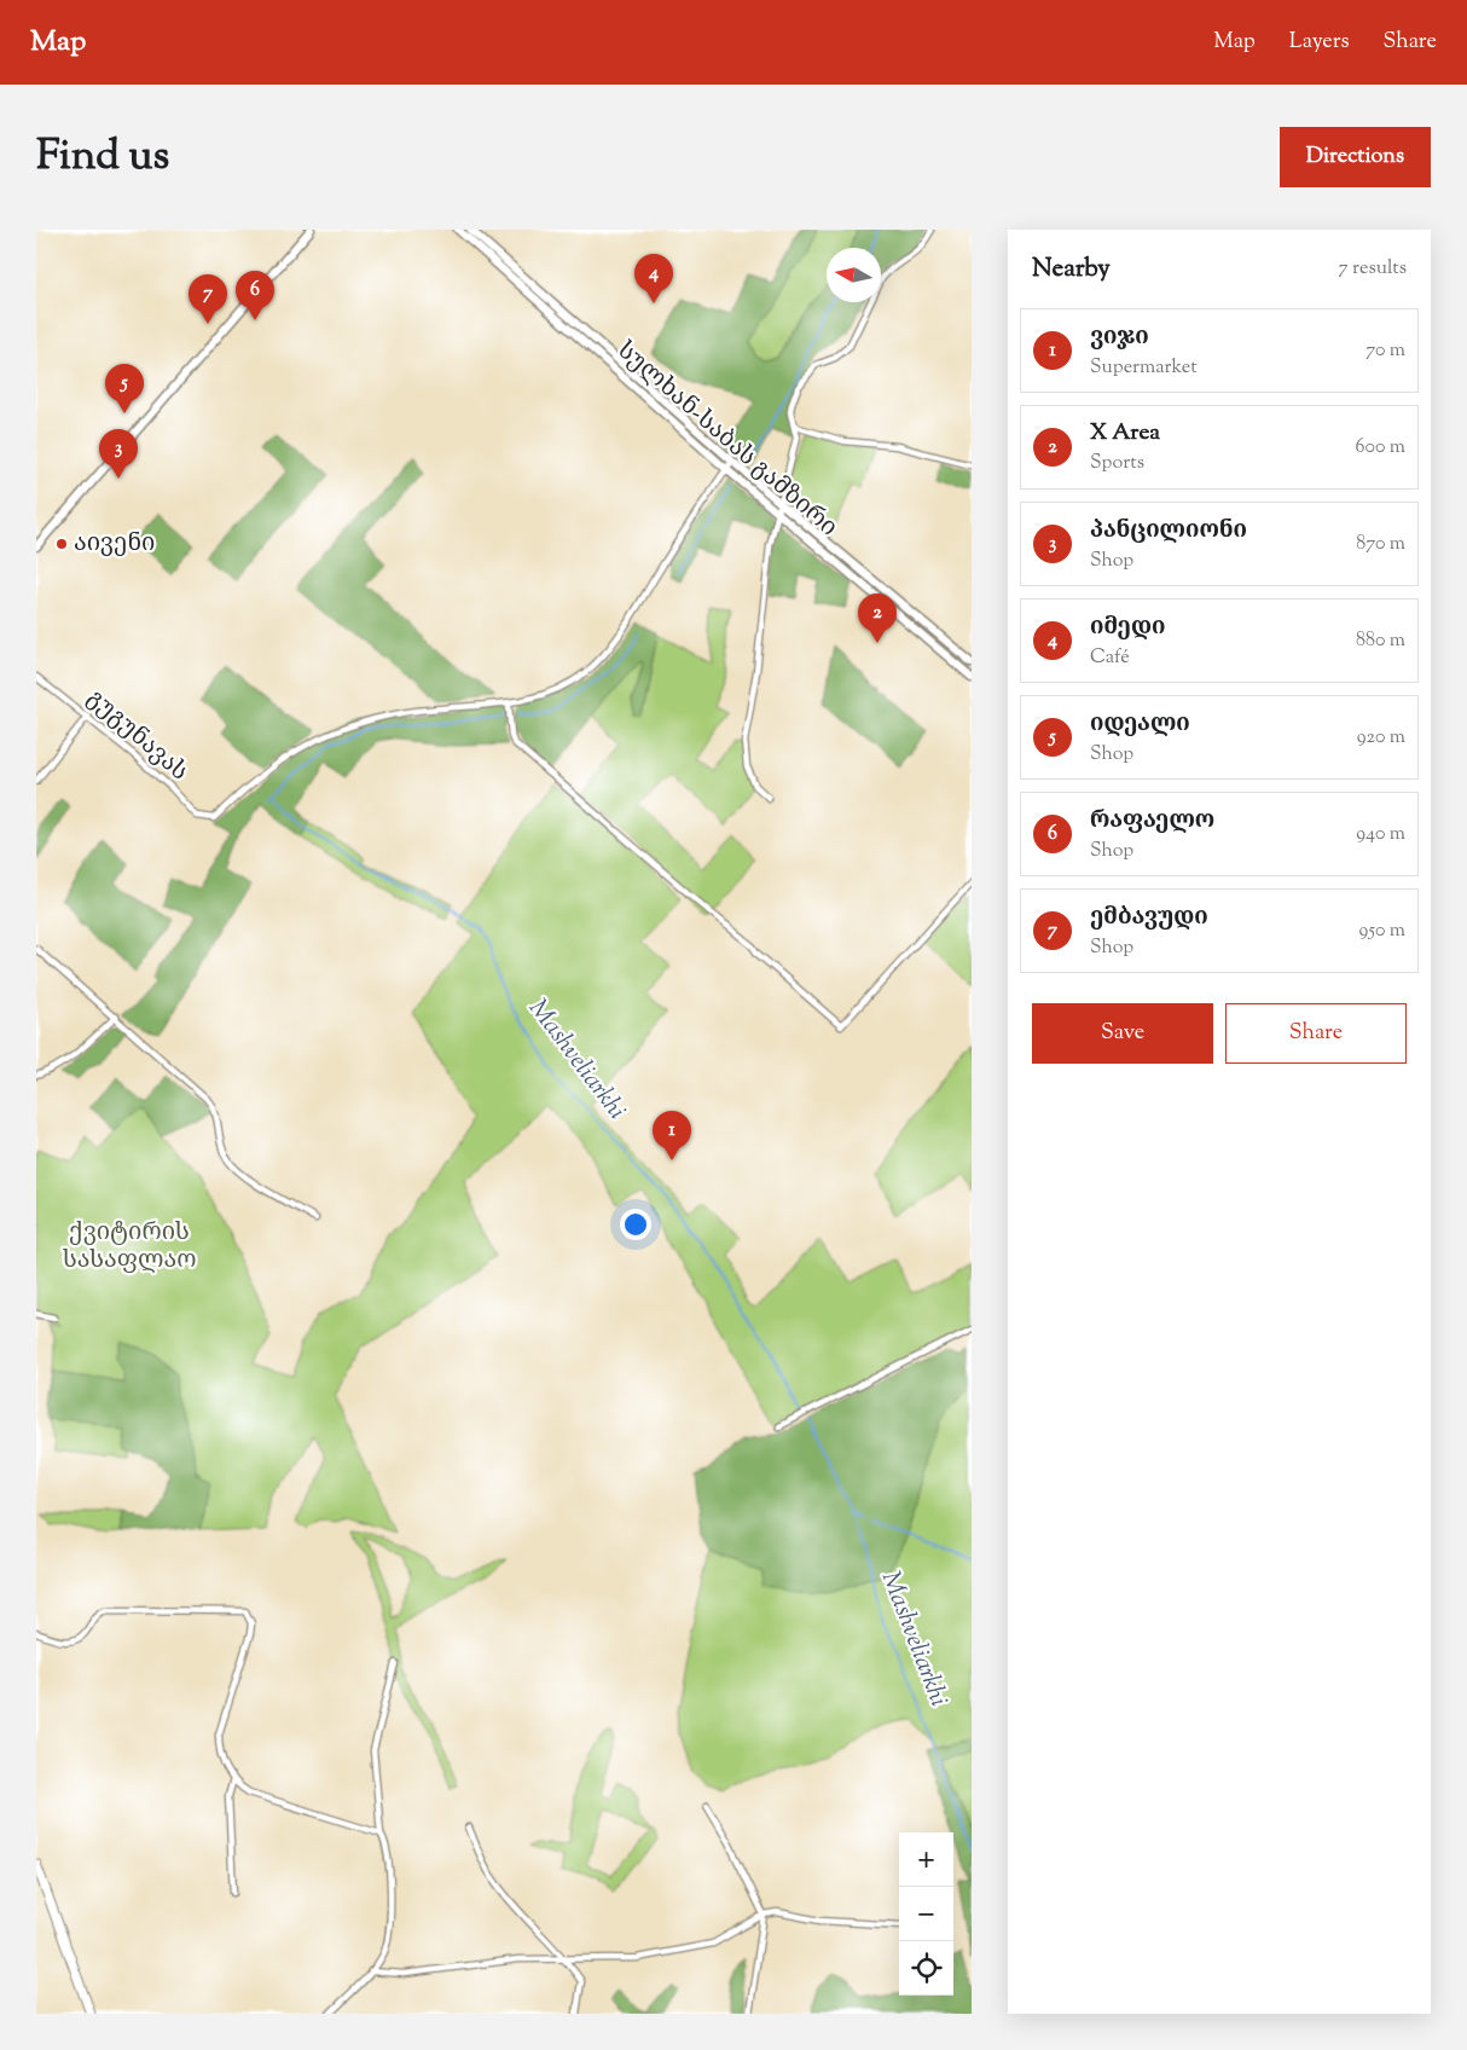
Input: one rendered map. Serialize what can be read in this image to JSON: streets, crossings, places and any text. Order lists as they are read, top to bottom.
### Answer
{
  "streets": {
    "main road": ["სულხან-საბას გამზირი"],
    "street": ["გუგუნავას"]
  },
  "water": ["Mashveliarkhi"],
  "parks": ["ქვიტირის სასაფლაო"],
  "places": ["აივენი"],
  "north": "left",
  "page": {
    "header": "Map",
    "nav": ["Map", "Layers", "Share"],
    "title": "Find us",
    "buttons": [
      "Directions",
      ["Save", "Share"]
    ],
    "heading": ["Nearby", "7 results"],
    "pins": [
      "4",
      "6",
      "7",
      "5",
      "3",
      "2",
      "1"
    ],
    "list": [
      {
        "mark": "1",
        "name": "ვიჯი",
        "note": "Supermarket",
        "value": "70 m"
      },
      {
        "mark": "2",
        "name": "X Area",
        "note": "Sports",
        "value": "600 m"
      },
      {
        "mark": "3",
        "name": "პანცილიონი",
        "note": "Shop",
        "value": "870 m"
      },
      {
        "mark": "4",
        "name": "იმედი",
        "note": "Café",
        "value": "880 m"
      },
      {
        "mark": "5",
        "name": "იდეალი",
        "note": "Shop",
        "value": "920 m"
      },
      {
        "mark": "6",
        "name": "რაფაელო",
        "note": "Shop",
        "value": "940 m"
      },
      {
        "mark": "7",
        "name": "ემბავუდი",
        "note": "Shop",
        "value": "950 m"
      }
    ],
    "map_buttons": ["+", "−"]
  }
}
